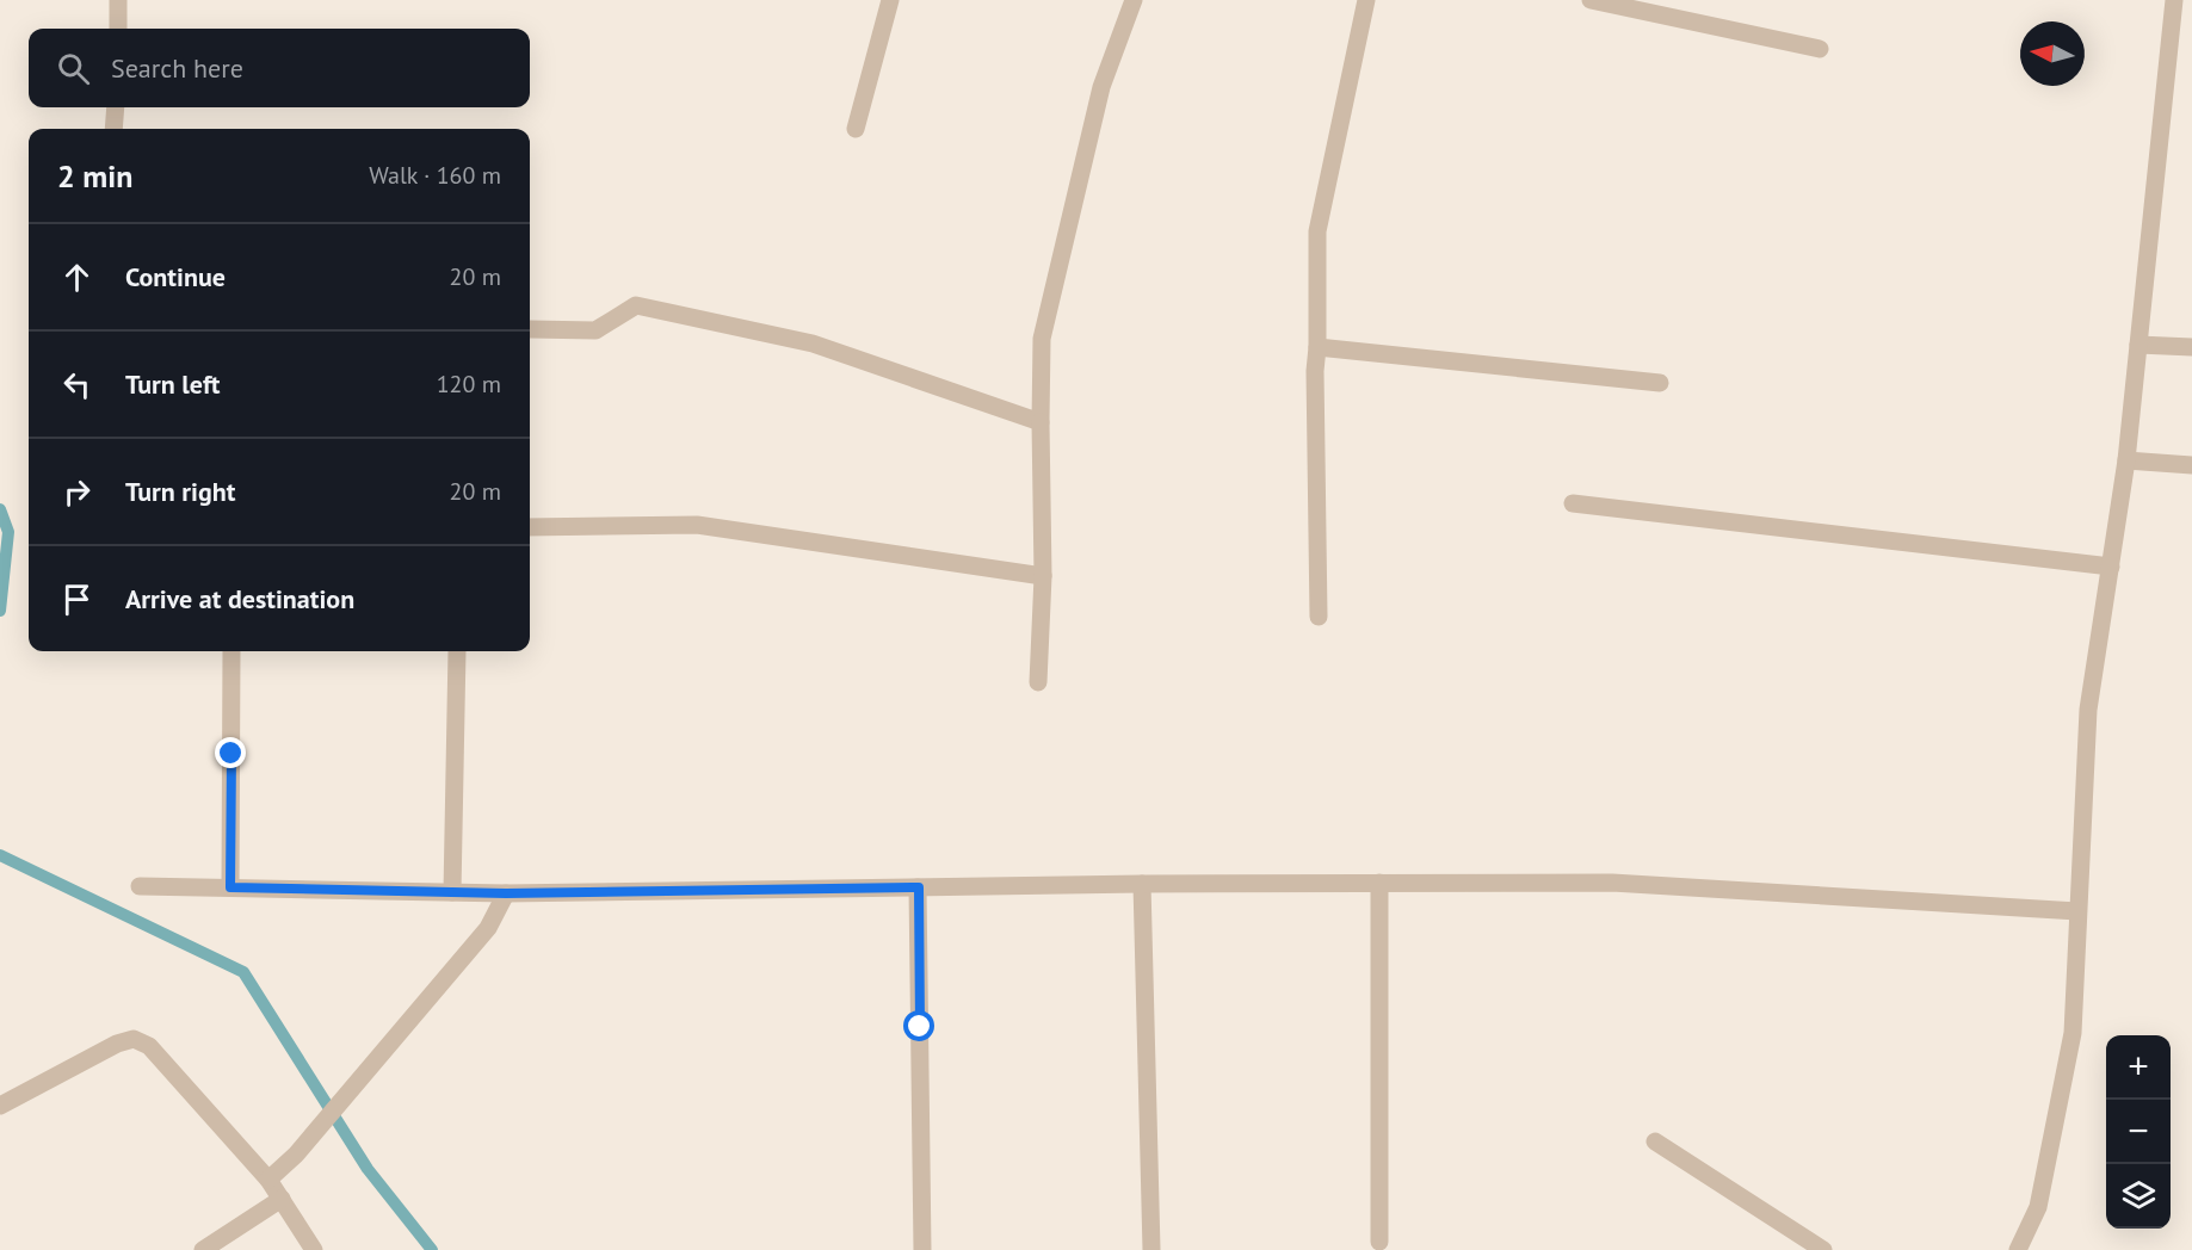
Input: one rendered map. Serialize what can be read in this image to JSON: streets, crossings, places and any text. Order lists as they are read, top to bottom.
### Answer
{
  "north": "left",
  "page": {
    "search": "Search here",
    "heading": ["2 min", "Walk · 160 m"],
    "list": [
      ["Continue", "20 m"],
      ["Turn left", "120 m"],
      ["Turn right", "20 m"],
      "Arrive at destination"
    ],
    "map_buttons": ["+", "−"]
  }
}
